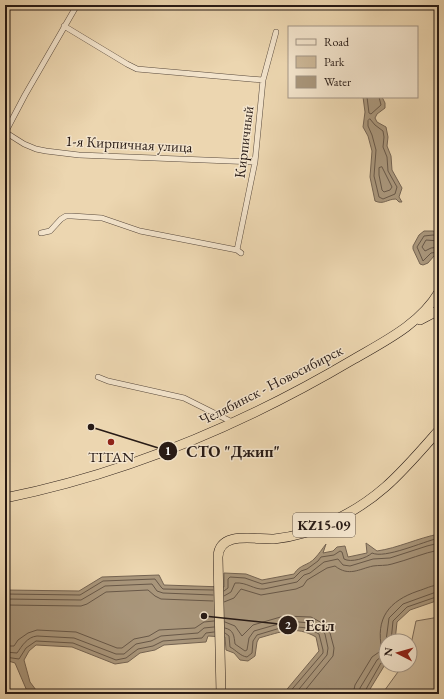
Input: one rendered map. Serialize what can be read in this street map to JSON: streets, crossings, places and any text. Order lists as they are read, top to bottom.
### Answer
{
  "streets": {
    "highway": ["Челябинск - Новосибирск", "KZ15-09"],
    "street": ["Кирпичный", "1-я Кирпичная улица"]
  },
  "crossings": [
    ["Кирпичный", "1-я Кирпичная улица"]
  ],
  "places": ["СТО \"Джип\"", "TITAN", "Есіл"],
  "legend": ["Road", "Park", "Water"],
  "north": "left"
}
